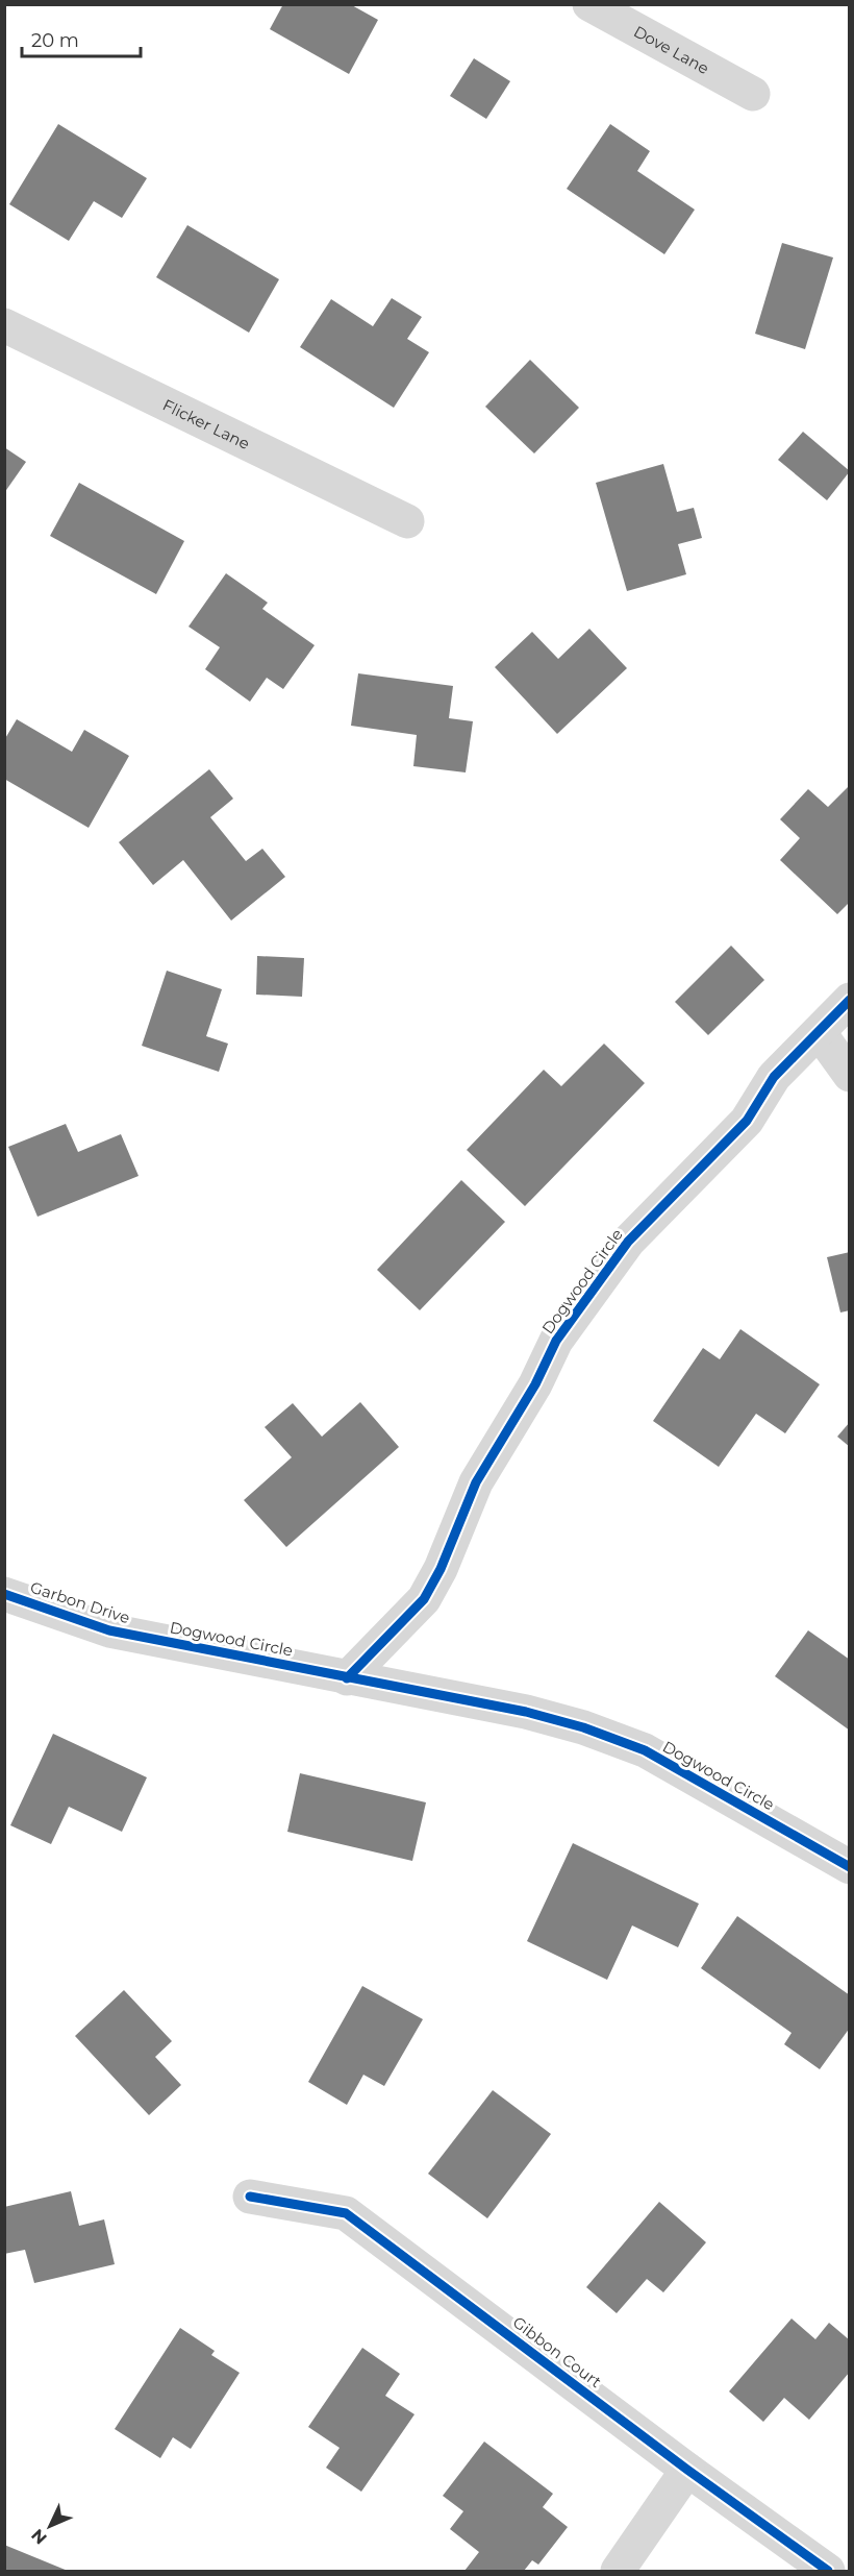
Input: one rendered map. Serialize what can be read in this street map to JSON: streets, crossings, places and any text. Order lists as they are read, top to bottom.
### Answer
{
  "streets": {
    "street": [
      "Dove Lane",
      "Flicker Lane",
      "Dogwood Circle",
      "Garbon Drive",
      "Gibbon Court"
    ]
  },
  "crossings": [
    ["Dogwood Circle", "Garbon Drive"]
  ],
  "scale_bar": "20 m",
  "north": "bottom left"
}
